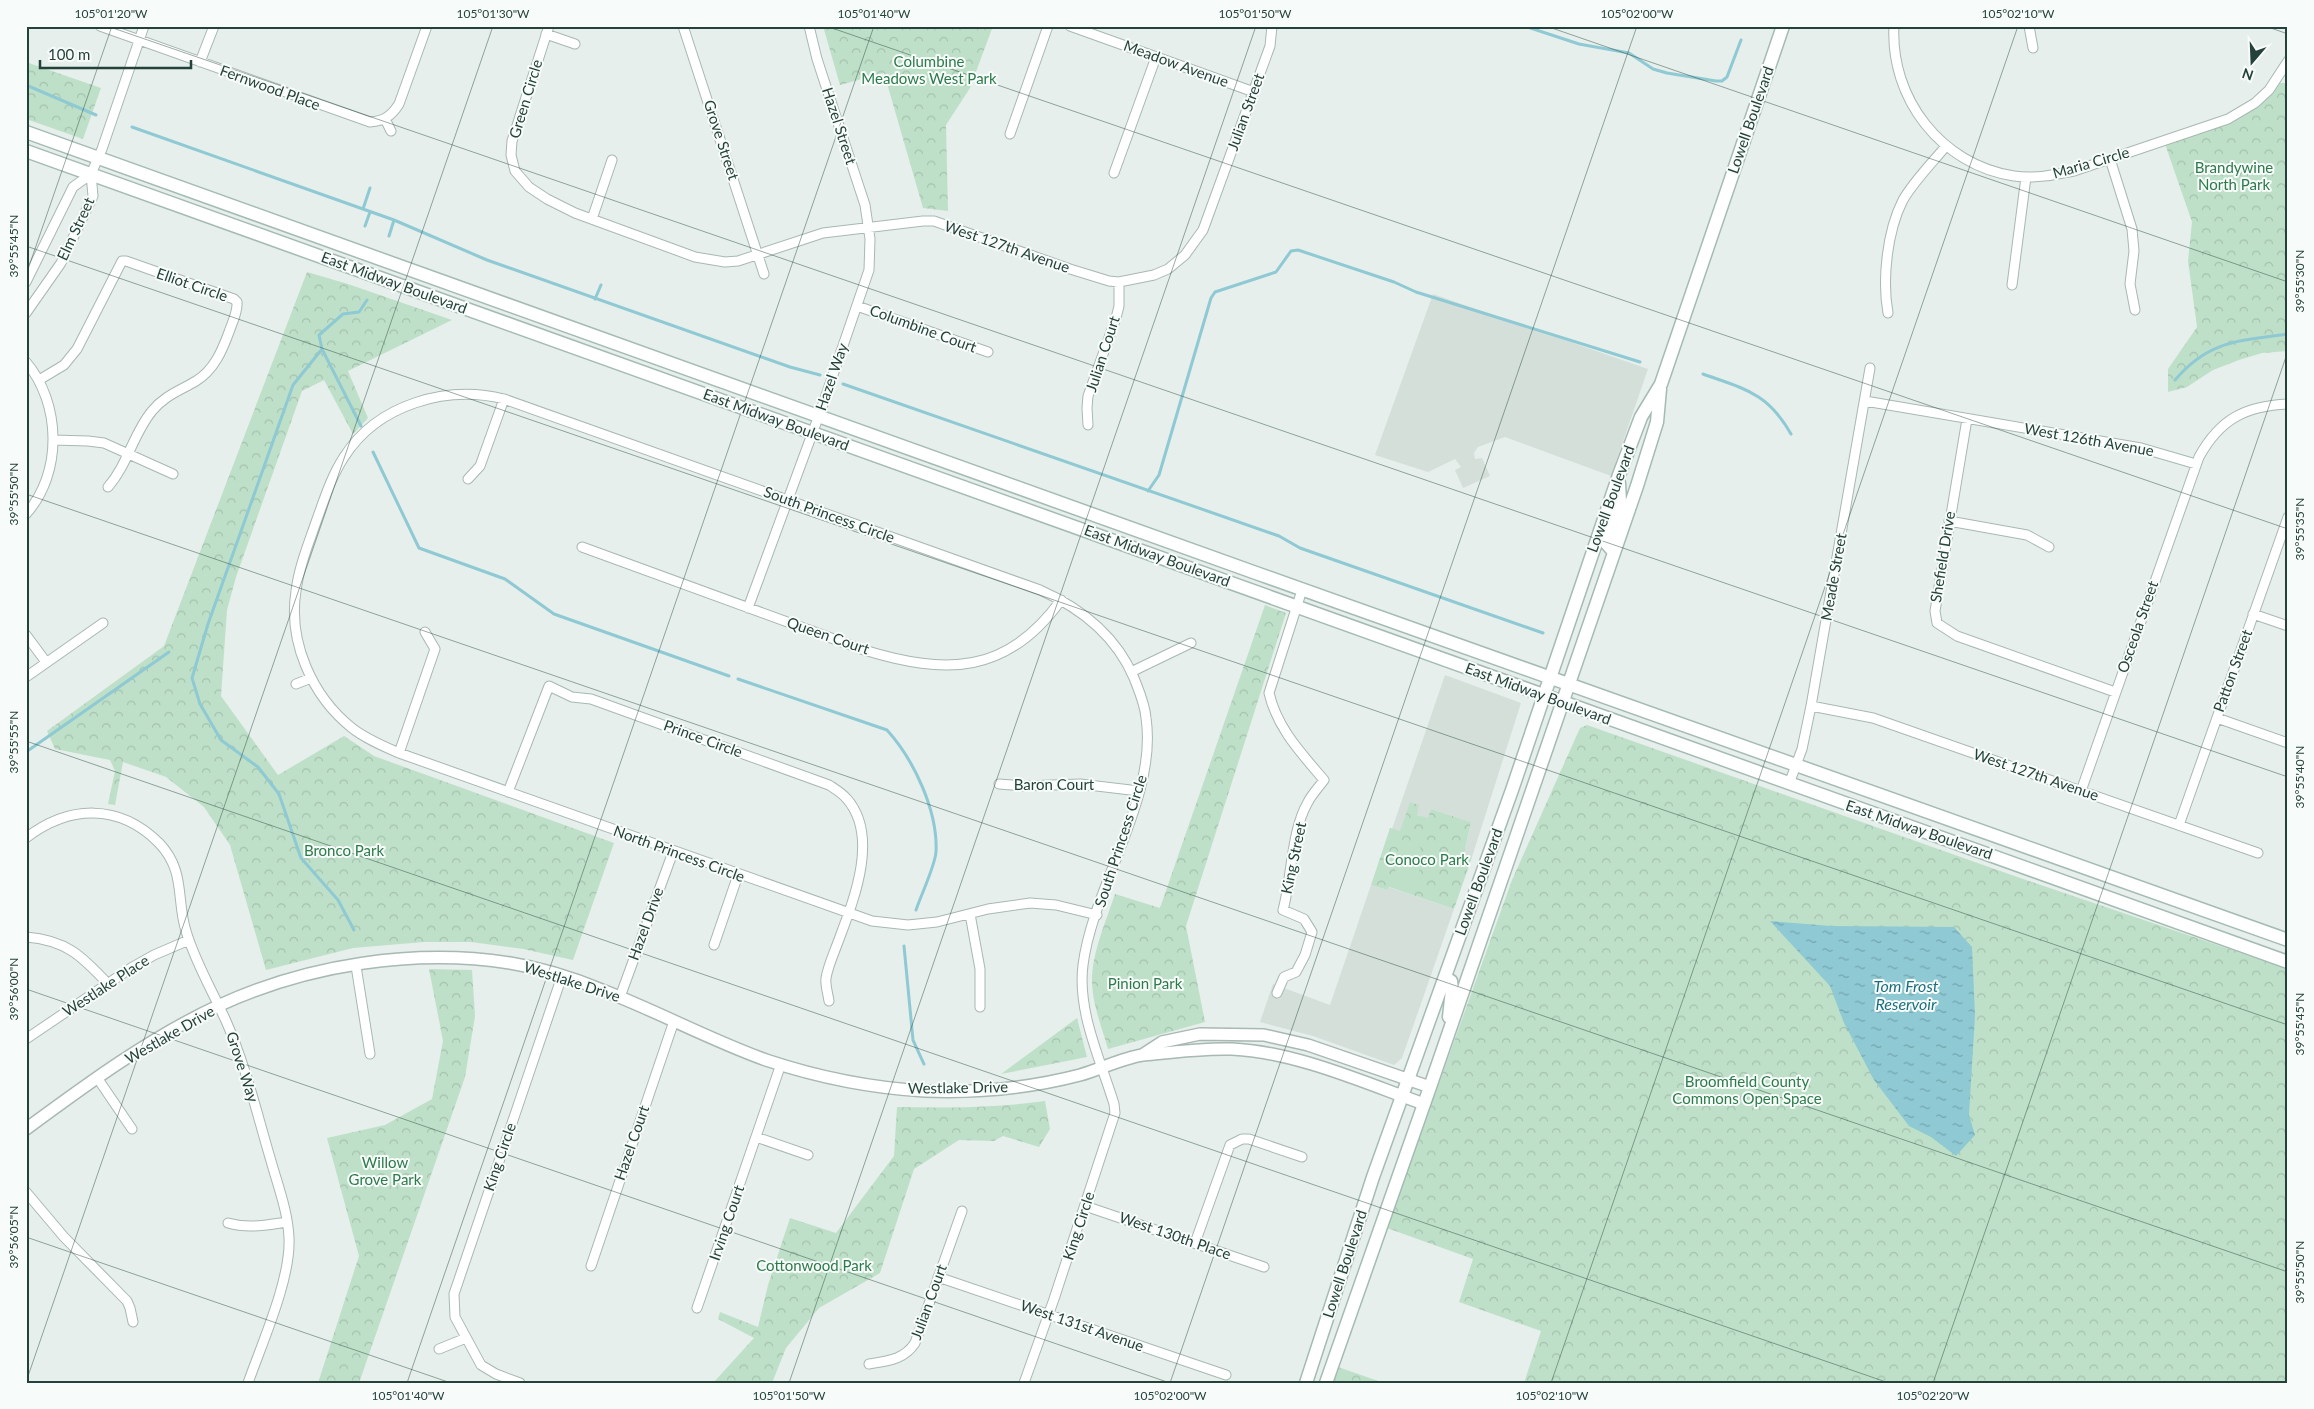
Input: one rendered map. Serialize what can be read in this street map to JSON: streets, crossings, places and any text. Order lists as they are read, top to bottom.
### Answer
{
  "streets": {
    "main road": ["Lowell Boulevard", "East Midway Boulevard"],
    "street": [
      "Meadow Avenue",
      "Fernwood Place",
      "Green Circle",
      "Julian Street",
      "Hazel Street",
      "Grove Street",
      "Maria Circle",
      "Elm Street",
      "West 127th Avenue",
      "Elliot Circle",
      "Columbine Court",
      "Julian Court",
      "Hazel Way",
      "West 126th Avenue",
      "South Princess Circle",
      "Shefield Drive",
      "Meade Street",
      "Osceola Street",
      "Queen Court",
      "Patton Street",
      "Prince Circle",
      "Baron Court",
      "North Princess Circle",
      "King Street",
      "Hazel Drive",
      "Westlake Drive",
      "Westlake Place",
      "Grove Way",
      "Hazel Court",
      "King Circle",
      "Irving Court",
      "West 130th Place",
      "West 131st Avenue"
    ]
  },
  "crossings": [
    ["Meadow Avenue", "Julian Street"],
    ["Green Circle", "West 127th Avenue"],
    ["Julian Street", "West 127th Avenue"],
    ["Lowell Boulevard", "East Midway Boulevard"],
    ["Lowell Boulevard", "Westlake Drive"],
    ["Hazel Street", "West 127th Avenue"],
    ["Hazel Street", "Hazel Way"],
    ["Grove Street", "West 127th Avenue"],
    ["Elm Street", "East Midway Boulevard"],
    ["West 127th Avenue", "Julian Court"],
    ["West 127th Avenue", "Hazel Way"],
    ["West 127th Avenue", "Meade Street"],
    ["West 127th Avenue", "Osceola Street"],
    ["West 127th Avenue", "Patton Street"],
    ["East Midway Boulevard", "Hazel Way"],
    ["East Midway Boulevard", "Meade Street"],
    ["East Midway Boulevard", "King Street"],
    ["Columbine Court", "Hazel Way"],
    ["Julian Court", "West 131st Avenue"],
    ["Hazel Way", "South Princess Circle"],
    ["Hazel Way", "Queen Court"],
    ["West 126th Avenue", "Shefield Drive"],
    ["West 126th Avenue", "Meade Street"],
    ["West 126th Avenue", "Osceola Street"],
    ["South Princess Circle", "Queen Court"],
    ["South Princess Circle", "Baron Court"],
    ["South Princess Circle", "North Princess Circle"],
    ["South Princess Circle", "Westlake Drive"],
    ["South Princess Circle", "King Circle"],
    ["Shefield Drive", "Osceola Street"],
    ["Prince Circle", "North Princess Circle"],
    ["North Princess Circle", "Hazel Drive"],
    ["Hazel Drive", "Westlake Drive"],
    ["Westlake Drive", "Grove Way"],
    ["Westlake Drive", "Hazel Court"],
    ["Westlake Drive", "King Circle"],
    ["Westlake Drive", "Irving Court"],
    ["Westlake Place", "Grove Way"],
    ["King Circle", "West 130th Place"],
    ["King Circle", "West 131st Avenue"]
  ],
  "water": ["Tom Frost Reservoir"],
  "parks": [
    "Columbine Meadows West Park",
    "Brandywine North Park",
    "Bronco Park",
    "Conoco Park",
    "Pinion Park",
    "Broomfield County Commons Open Space",
    "Willow Grove Park",
    "Cottonwood Park"
  ],
  "scale_bar": "100 m",
  "north": "bottom",
  "coordinates": [
    "105°01'20\"W",
    "105°01'30\"W",
    "105°01'40\"W",
    "105°01'50\"W",
    "105°02'00\"W",
    "105°02'10\"W",
    "39°55'45\"N",
    "39°55'30\"N",
    "39°55'50\"N",
    "39°55'35\"N",
    "39°55'55\"N",
    "39°55'40\"N",
    "39°56'00\"N",
    "39°56'05\"N",
    "105°02'20\"W"
  ]
}
